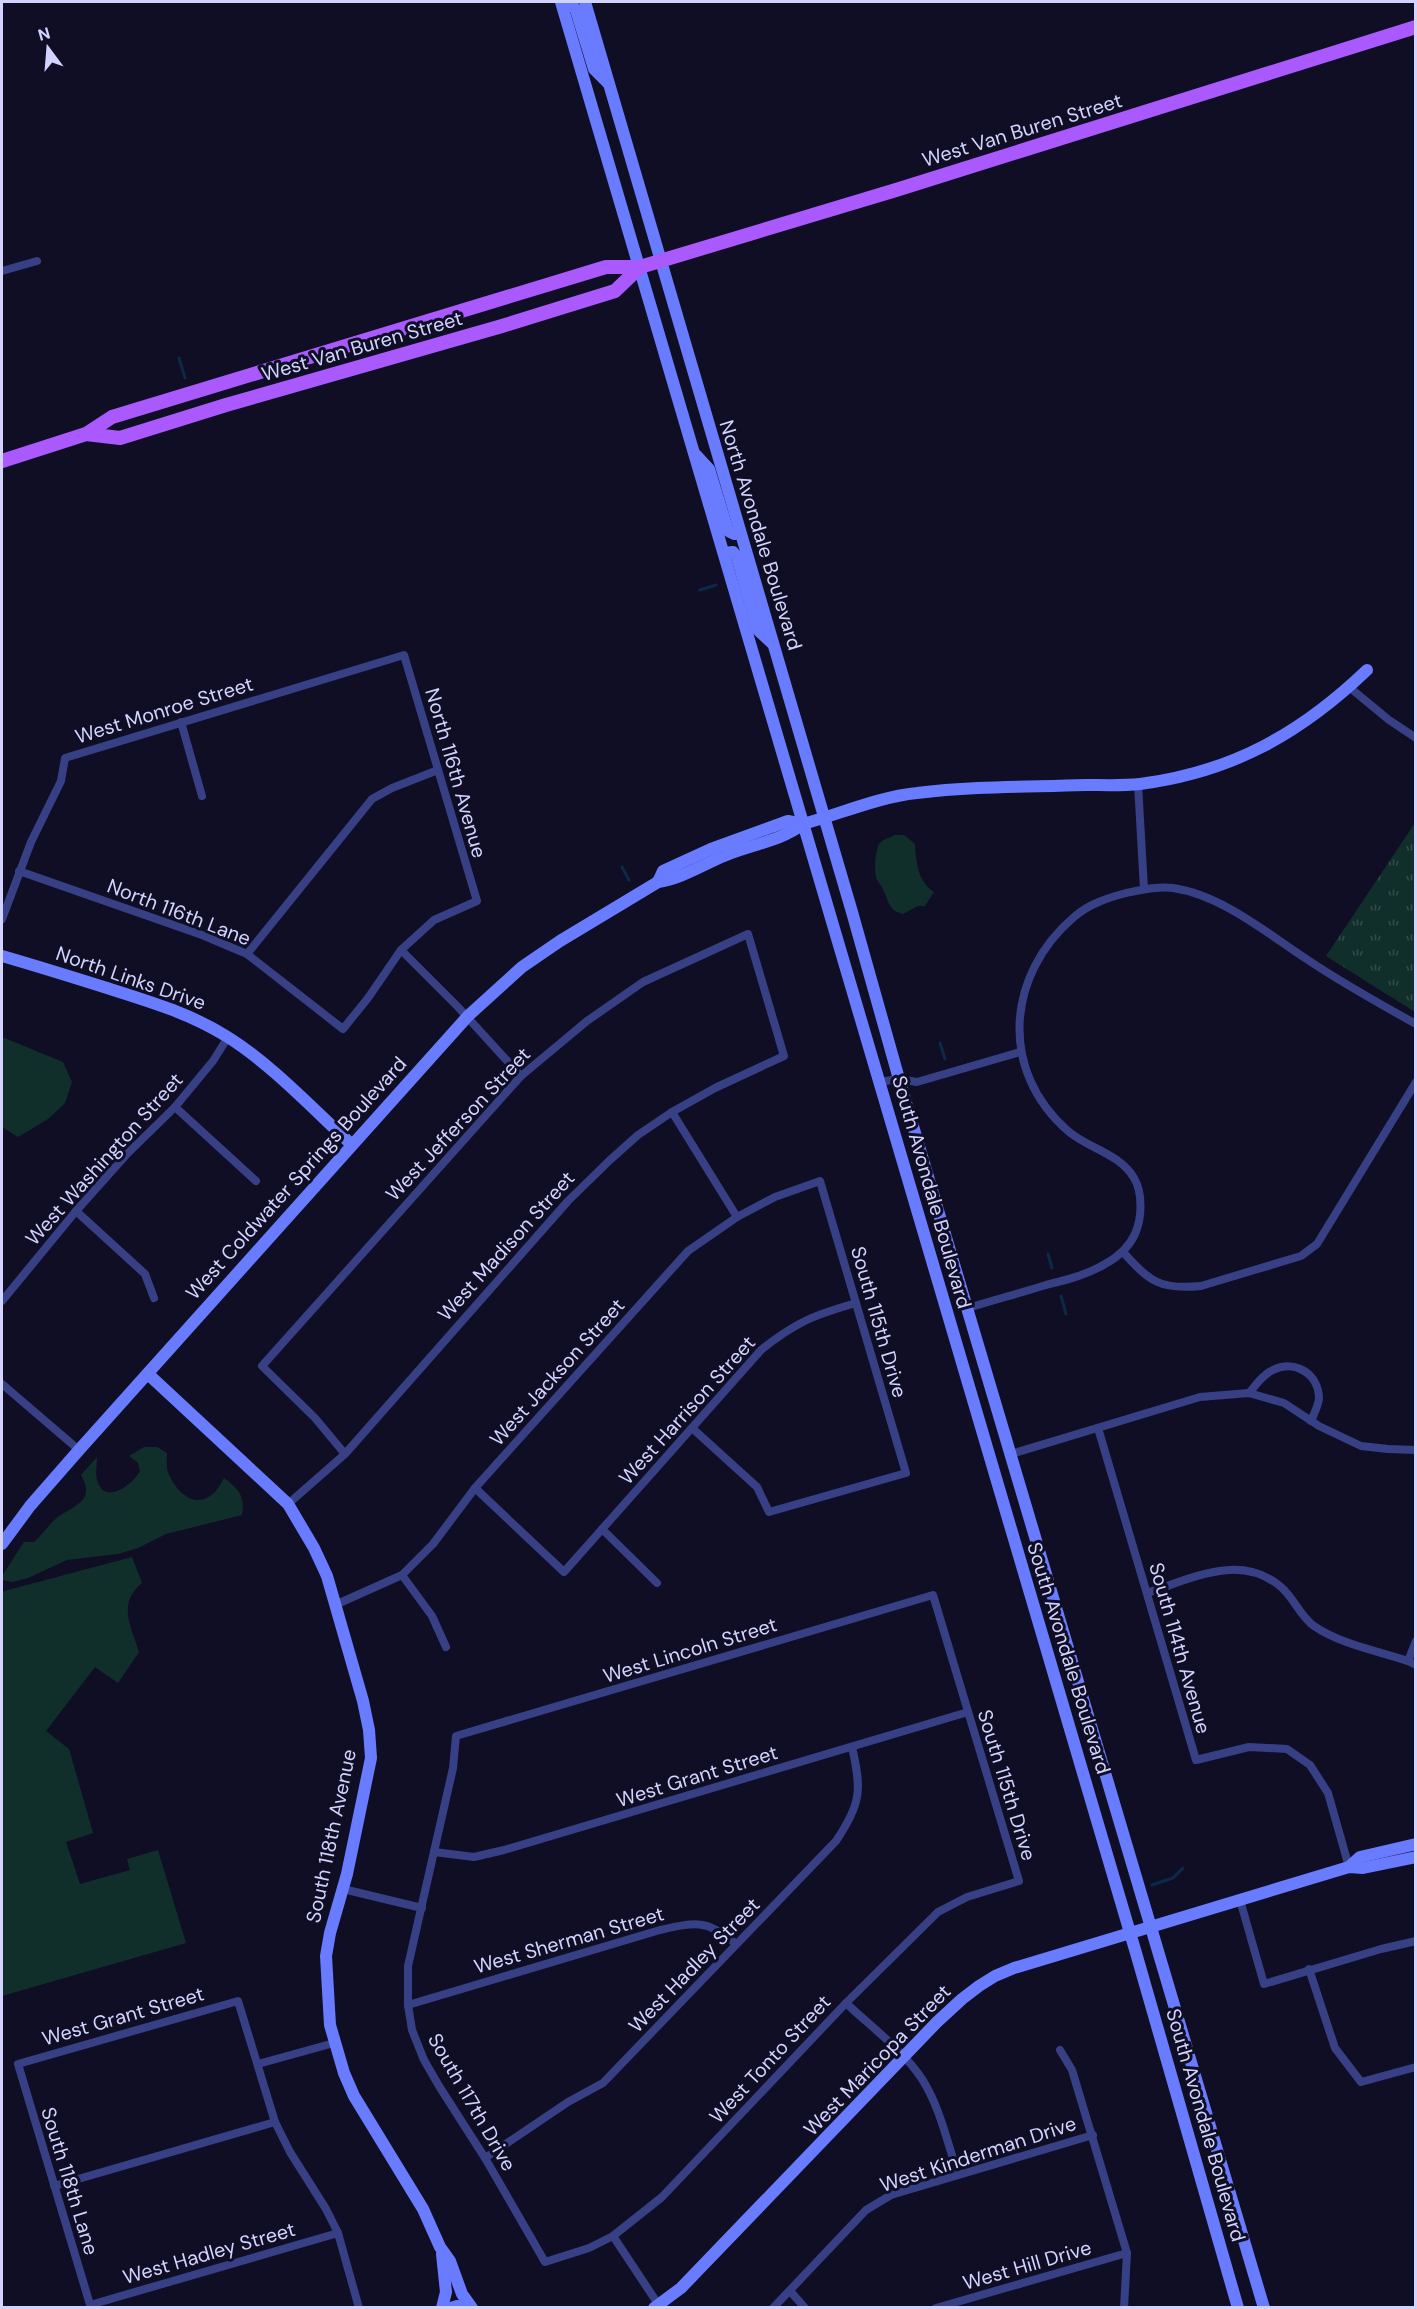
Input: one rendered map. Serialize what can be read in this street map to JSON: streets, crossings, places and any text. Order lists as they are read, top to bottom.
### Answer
{
  "streets": {
    "main road": [
      "West Van Buren Street",
      "North Avondale Boulevard",
      "North Links Drive",
      "West Coldwater Springs Boulevard",
      "South Avondale Boulevard",
      "South 118th Avenue",
      "West Maricopa Street"
    ],
    "street": [
      "West Monroe Street",
      "North 116th Avenue",
      "North 116th Lane",
      "West Jefferson Street",
      "West Washington Street",
      "West Madison Street",
      "South 115th Drive",
      "West Jackson Street",
      "West Harrison Street",
      "South 114th Avenue",
      "West Lincoln Street",
      "West Grant Street",
      "West Sherman Street",
      "West Hadley Street",
      "West Tonto Street",
      "South 117th Drive",
      "West Kinderman Drive",
      "South 118th Lane",
      "West Hill Drive"
    ]
  },
  "crossings": [
    ["West Van Buren Street", "North Avondale Boulevard"],
    ["North Avondale Boulevard", "West Coldwater Springs Boulevard"],
    ["North Avondale Boulevard", "South Avondale Boulevard"],
    ["West Monroe Street", "North 116th Avenue"],
    ["West Monroe Street", "North 116th Lane"],
    ["North 116th Avenue", "North 116th Lane"],
    ["North Links Drive", "West Washington Street"],
    ["North Links Drive", "West Coldwater Springs Boulevard"],
    ["West Jefferson Street", "West Madison Street"],
    ["West Coldwater Springs Boulevard", "South 118th Avenue"],
    ["South Avondale Boulevard", "West Maricopa Street"],
    ["West Madison Street", "South 118th Avenue"],
    ["South 115th Drive", "West Jackson Street"],
    ["South 115th Drive", "West Harrison Street"],
    ["South 115th Drive", "West Lincoln Street"],
    ["South 115th Drive", "West Grant Street"],
    ["South 115th Drive", "West Tonto Street"],
    ["West Jackson Street", "West Harrison Street"],
    ["West Jackson Street", "South 118th Avenue"],
    ["South 114th Avenue", "West Maricopa Street"],
    ["West Lincoln Street", "South 117th Drive"],
    ["West Grant Street", "West Hadley Street"],
    ["West Grant Street", "South 117th Drive"],
    ["West Grant Street", "South 118th Lane"],
    ["West Sherman Street", "West Hadley Street"],
    ["West Sherman Street", "South 117th Drive"],
    ["West Hadley Street", "South 117th Drive"],
    ["West Hadley Street", "South 118th Lane"],
    ["West Tonto Street", "South 117th Drive"]
  ],
  "north": "top"
}
